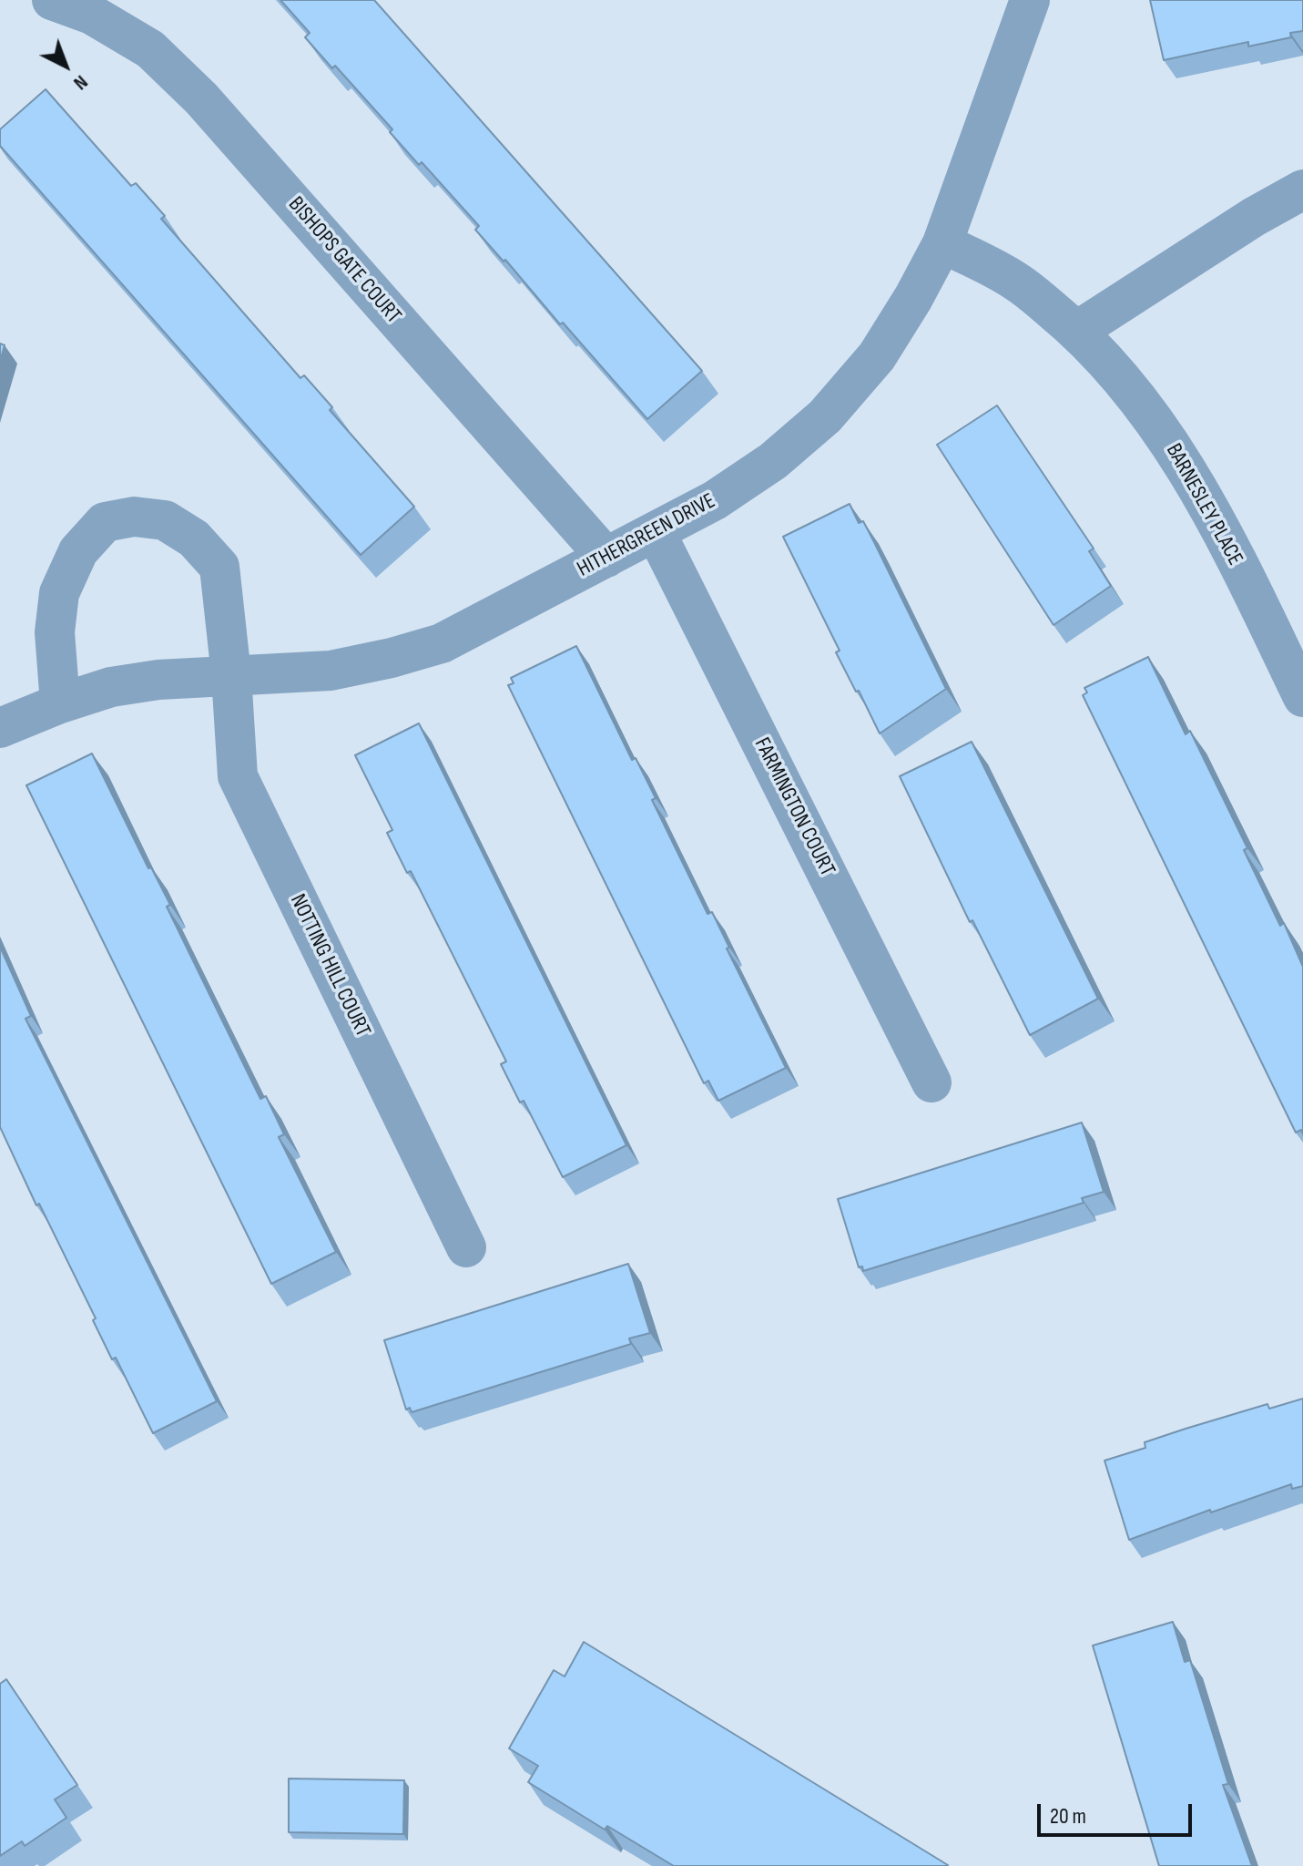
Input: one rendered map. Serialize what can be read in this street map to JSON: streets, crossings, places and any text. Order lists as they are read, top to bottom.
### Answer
{
  "streets": {
    "street": [
      "BISHOPS GATE COURT",
      "BARNESLEY PLACE",
      "HITHERGREEN DRIVE",
      "FARMINGTON COURT",
      "NOTTING HILL COURT"
    ]
  },
  "crossings": [
    ["BISHOPS GATE COURT", "HITHERGREEN DRIVE"],
    ["BARNESLEY PLACE", "HITHERGREEN DRIVE"],
    ["HITHERGREEN DRIVE", "FARMINGTON COURT"],
    ["HITHERGREEN DRIVE", "NOTTING HILL COURT"]
  ],
  "scale_bar": "20 m",
  "north": "bottom right"
}
